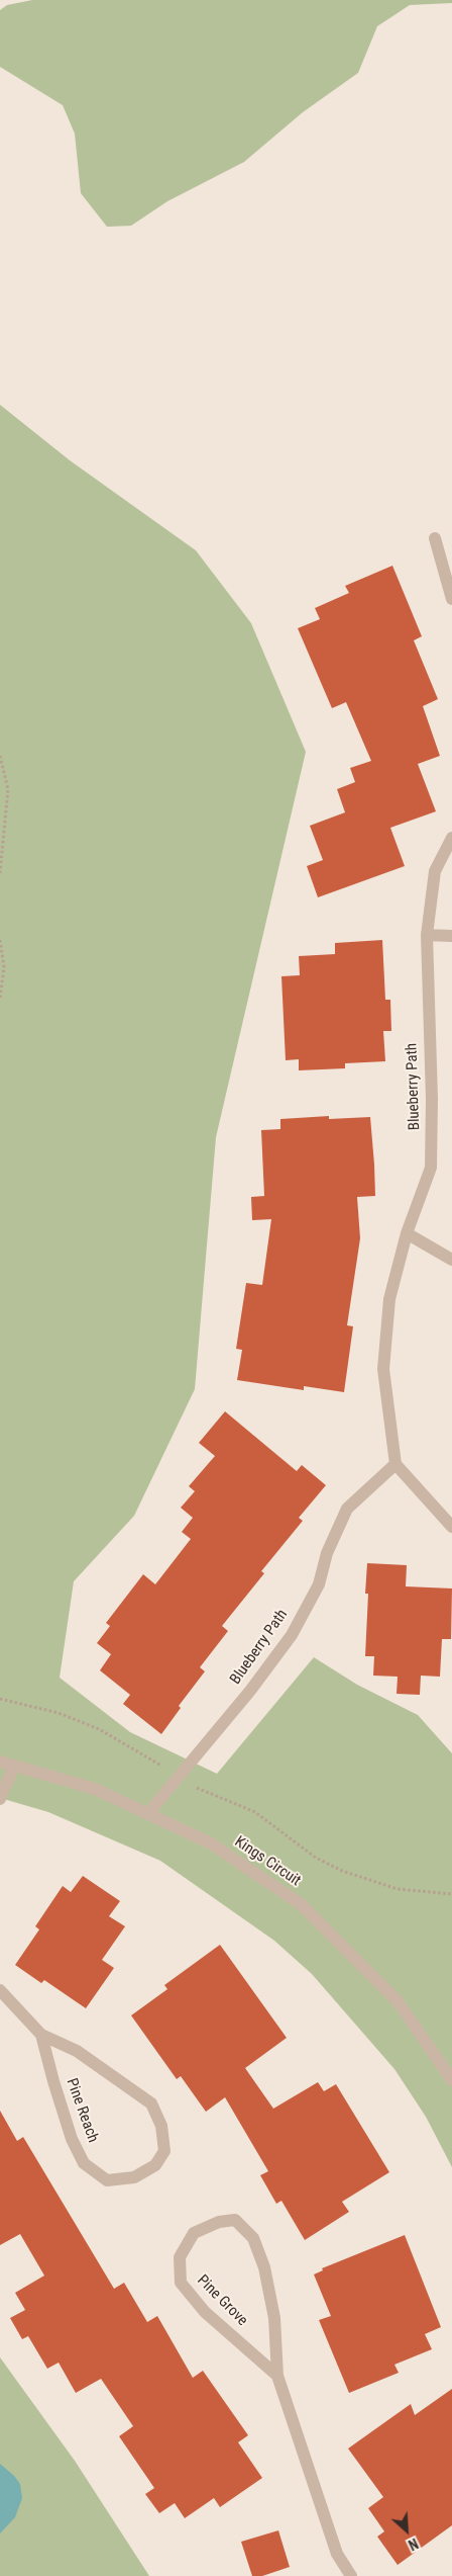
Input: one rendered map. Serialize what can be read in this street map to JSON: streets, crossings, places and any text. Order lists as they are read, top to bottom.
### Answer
{
  "streets": {
    "street": [
      "Blueberry Path",
      "Kings Circuit",
      "Pine Reach",
      "Pine Grove"
    ]
  },
  "crossings": [
    ["Blueberry Path", "Kings Circuit"]
  ],
  "north": "bottom right"
}
